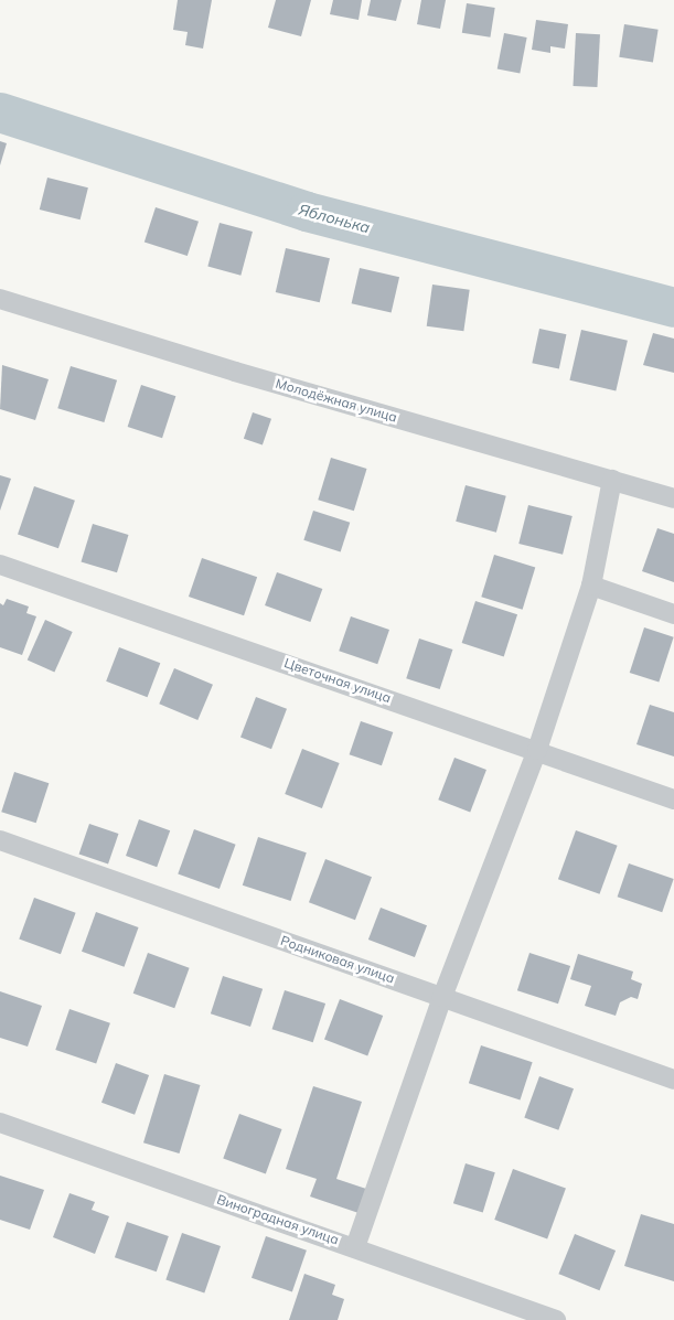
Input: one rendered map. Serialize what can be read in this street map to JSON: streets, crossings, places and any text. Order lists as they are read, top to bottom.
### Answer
{
  "streets": {
    "street": [
      "Молодёжная улица",
      "Цветочная улица",
      "Родниковая улица",
      "Виноградная улица"
    ]
  },
  "water": ["Яблонька"]
}
